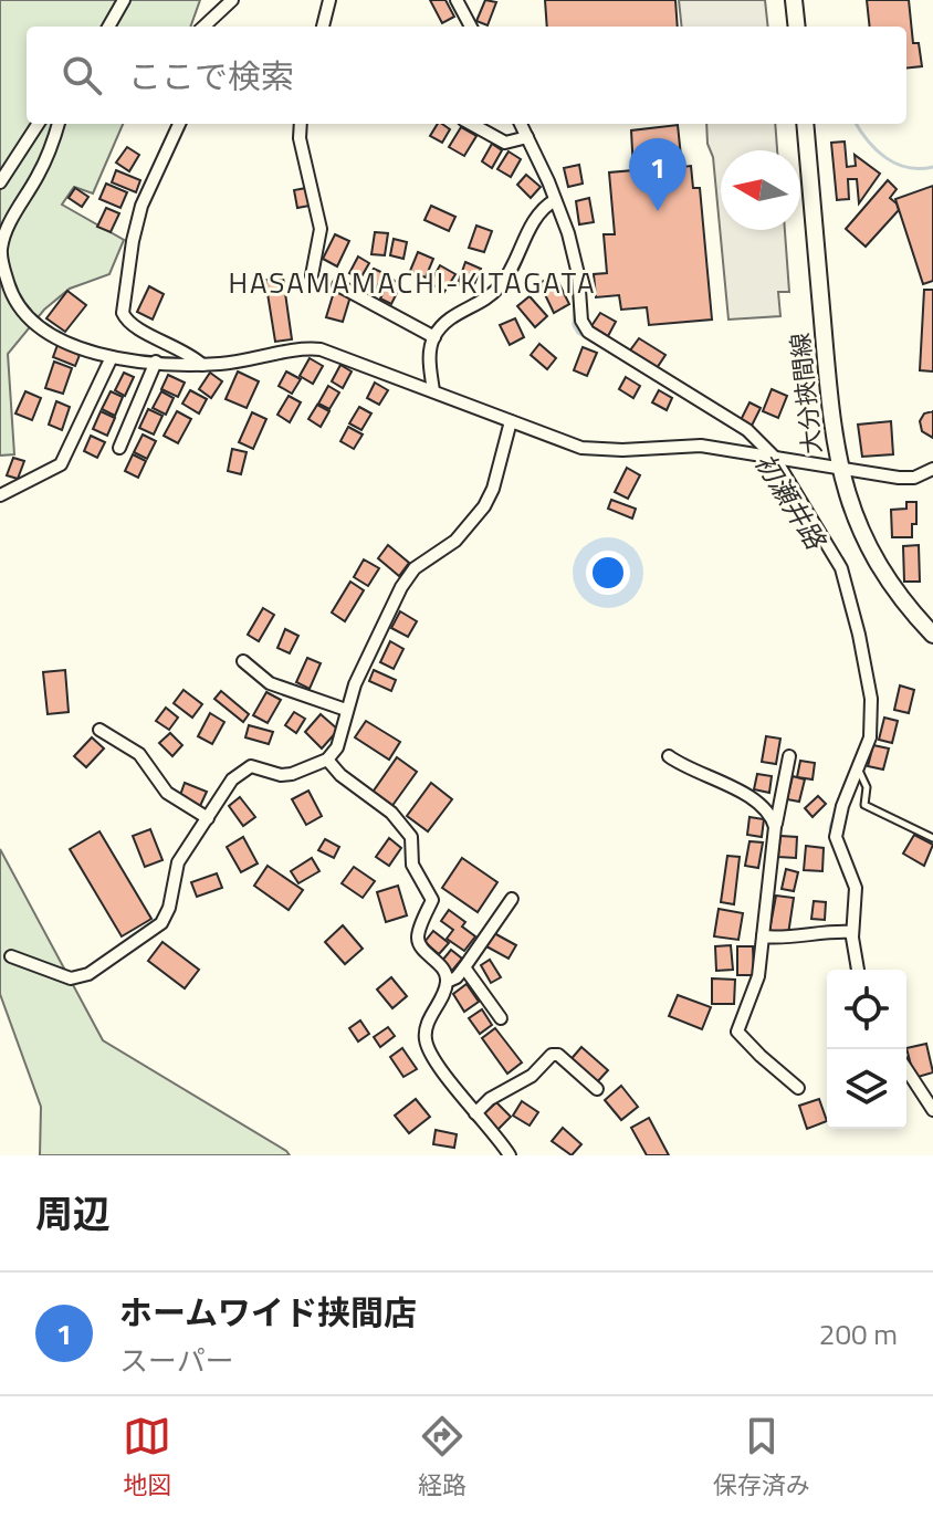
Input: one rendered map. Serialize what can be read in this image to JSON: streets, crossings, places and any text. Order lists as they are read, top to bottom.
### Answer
{
  "streets": {
    "main road": ["大分挾間線"]
  },
  "districts": ["HASAMAMACHI-KITAGATA"],
  "water": ["初瀬井路"],
  "north": "left",
  "page": {
    "search": "ここで検索",
    "pins": "1",
    "heading": "周辺",
    "list": [
      {
        "mark": "1",
        "name": "ホームワイド挟間店",
        "note": "スーパー",
        "value": "200 m"
      }
    ],
    "nav": ["地図", "経路", "保存済み"]
  }
}
